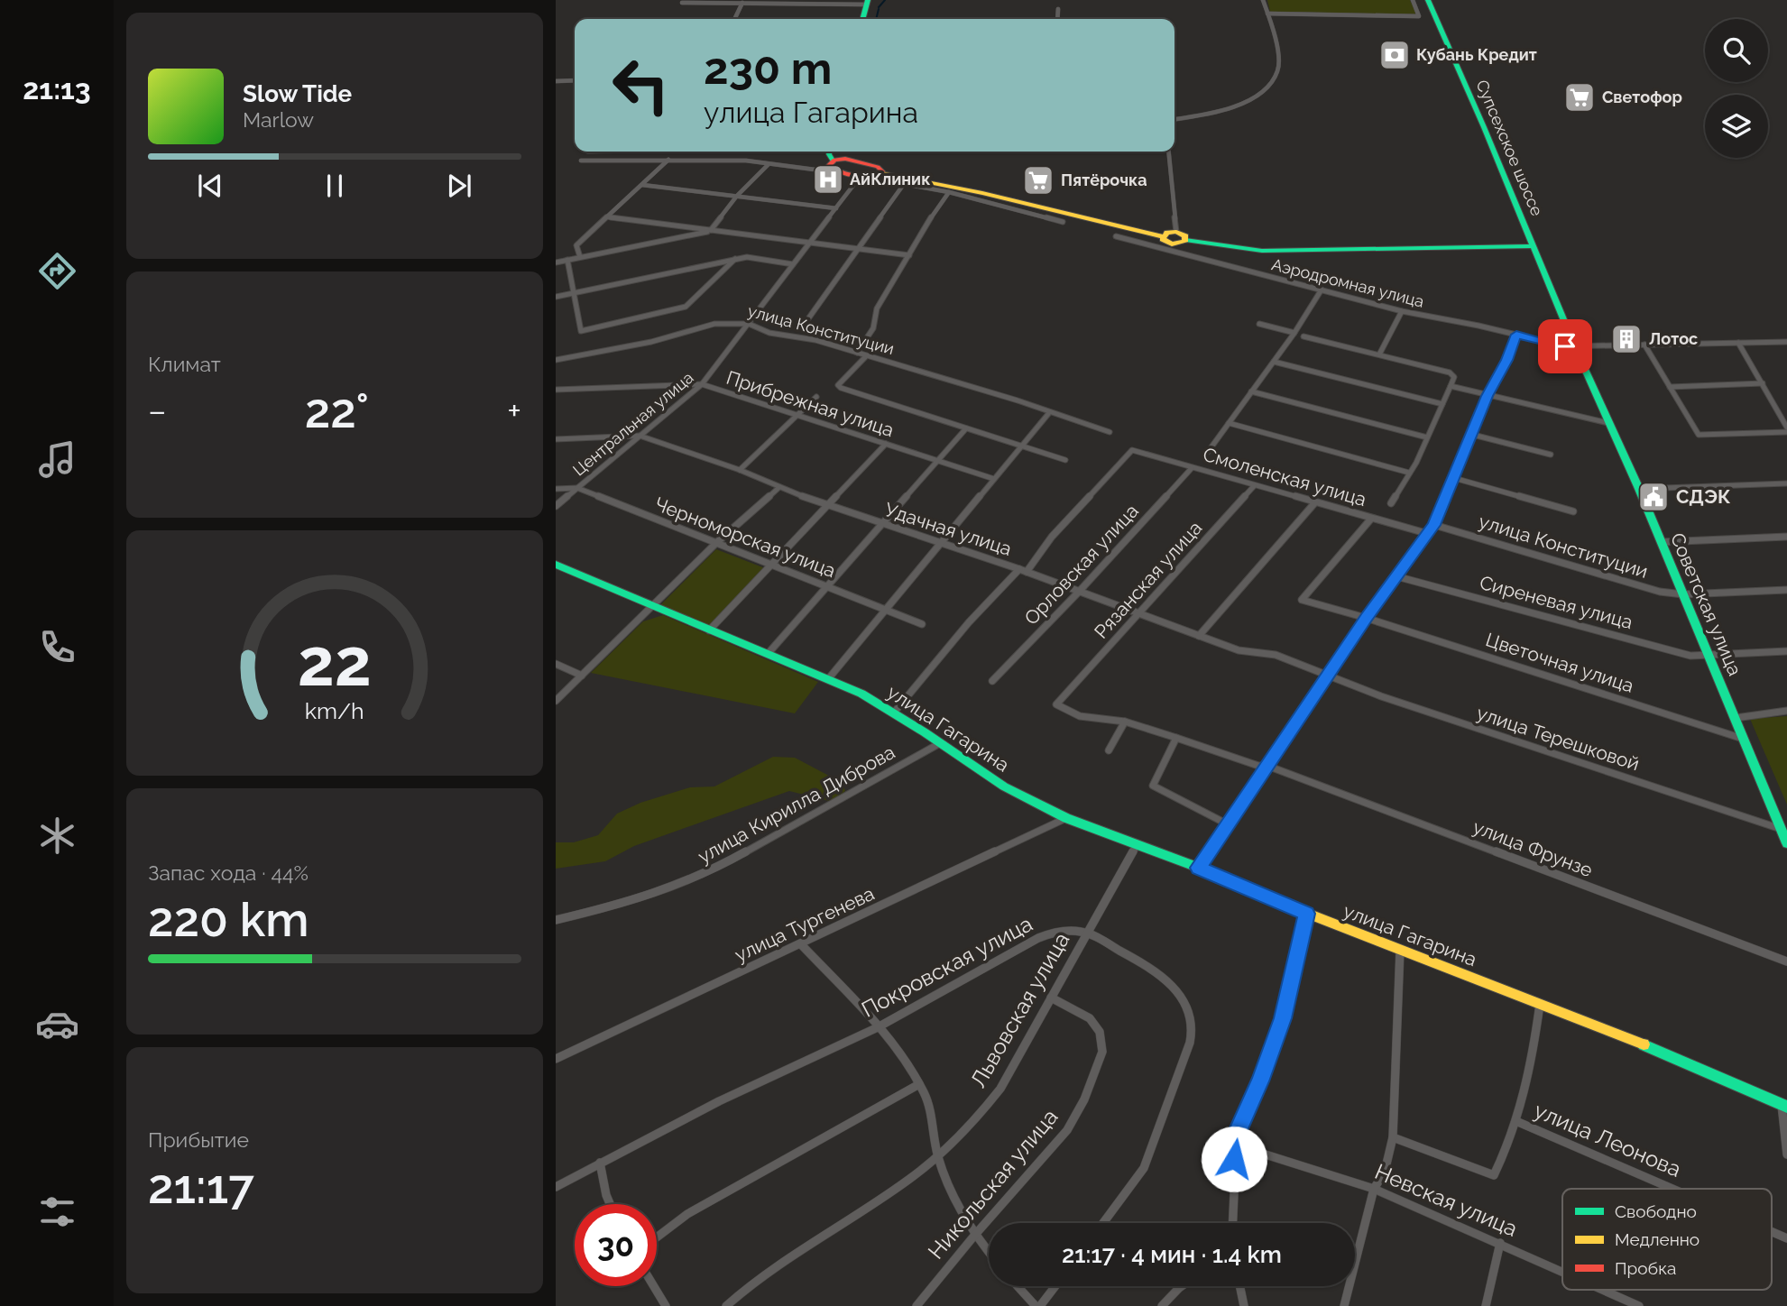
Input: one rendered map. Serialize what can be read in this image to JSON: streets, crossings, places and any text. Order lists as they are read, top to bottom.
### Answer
{
  "streets": {
    "street": [
      "Супсехское шоссе",
      "Аэродромная улица",
      "улица Конституции",
      "Прибрежная улица",
      "Центральная улица",
      "Смоленская улица",
      "Удачная улица",
      "Черноморская улица",
      "Орловская улица",
      "Рязанская улица",
      "Сиреневая улица",
      "Советская улица",
      "Цветочная улица",
      "улица Гагарина",
      "улица Терешковой",
      "улица Кирилла Диброва",
      "улица Фрунзе",
      "улица Тургенева",
      "Покровская улица",
      "Львовская улица",
      "улица Леонова",
      "Никольская улица",
      "Невская улица"
    ]
  },
  "crossings": [
    ["Супсехское шоссе", "Советская улица"],
    ["Аэродромная улица", "Советская улица"],
    ["улица Конституции", "Центральная улица"],
    ["улица Конституции", "Советская улица"],
    ["Прибрежная улица", "Центральная улица"],
    ["Центральная улица", "Удачная улица"],
    ["Центральная улица", "Черноморская улица"],
    ["Смоленская улица", "Удачная улица"],
    ["Смоленская улица", "Орловская улица"],
    ["Смоленская улица", "Рязанская улица"],
    ["Смоленская улица", "Цветочная улица"],
    ["Удачная улица", "Орловская улица"],
    ["Удачная улица", "Рязанская улица"],
    ["Удачная улица", "улица Терешковой"],
    ["Рязанская улица", "улица Фрунзе"],
    ["Сиреневая улица", "Советская улица"],
    ["Советская улица", "Цветочная улица"],
    ["Советская улица", "улица Терешковой"],
    ["улица Гагарина", "улица Кирилла Диброва"],
    ["улица Гагарина", "улица Тургенева"],
    ["улица Гагарина", "Львовская улица"],
    ["Покровская улица", "Львовская улица"],
    ["Львовская улица", "Никольская улица"]
  ],
  "places": {
    "bank": ["Кубань Кредит"],
    "supermarket": ["Светофор", "Пятёрочка"],
    "hospital": ["АйКлиник"],
    "building": ["Лотос"],
    "public building": ["СДЭК"]
  },
  "legend": ["Свободно", "Медленно", "Пробка"],
  "page": {
    "tabs": "21:13",
    "turn": ["230 m", "улица Гагарина"],
    "song": ["Slow Tide", "Marlow"],
    "tile": [
      "Климат",
      ["Запас хода · 44%", "220 km"],
      ["Прибытие", "21:17"]
    ],
    "heat": ["−", "22°", "+"],
    "limit": "30",
    "trip": "21:17 · 4 мин · 1.4 km",
    "gauge": ["22", "km/h"]
  }
}
